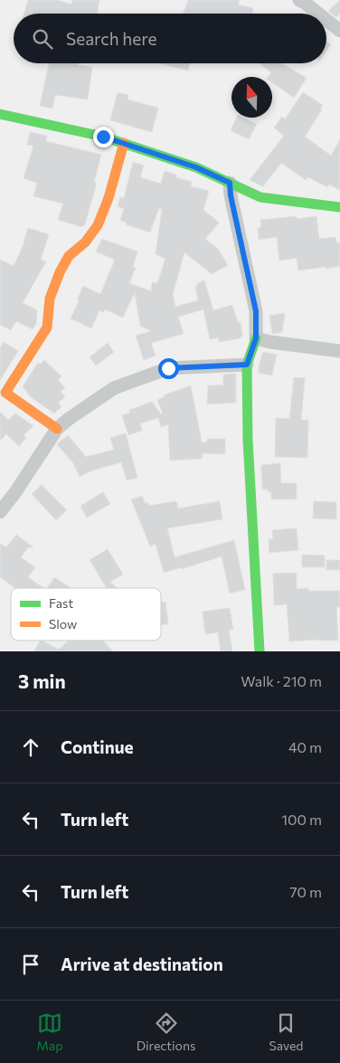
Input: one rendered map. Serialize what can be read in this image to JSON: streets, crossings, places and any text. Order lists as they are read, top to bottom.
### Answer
{
  "legend": ["Fast", "Slow"],
  "north": "top",
  "page": {
    "search": "Search here",
    "heading": ["3 min", "Walk · 210 m"],
    "list": [
      ["Continue", "40 m"],
      ["Turn left", "100 m"],
      ["Turn left", "70 m"],
      "Arrive at destination"
    ],
    "nav": ["Map", "Directions", "Saved"]
  }
}
